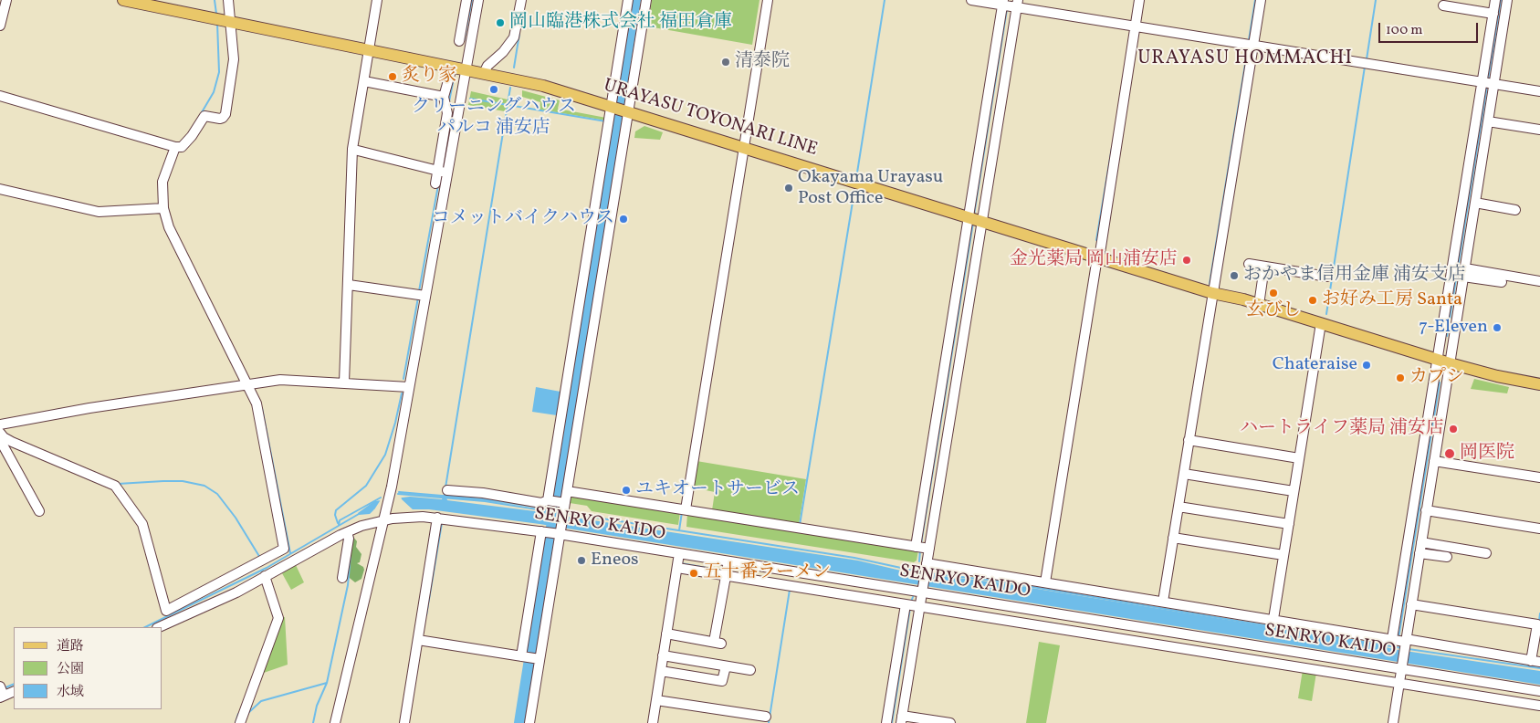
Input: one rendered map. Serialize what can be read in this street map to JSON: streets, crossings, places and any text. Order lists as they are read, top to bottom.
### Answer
{
  "streets": {
    "main road": ["URAYASU TOYONARI LINE"],
    "street": ["SENRYO KAIDO"]
  },
  "districts": ["URAYASU HOMMACHI"],
  "places": [
    "岡山臨港株式会社 福田倉庫",
    "清泰院",
    "炙り家",
    "クリーニングハウス パルコ 浦安店",
    "Okayama Urayasu Post Office",
    "コメットバイクハウス",
    "金光薬局 岡山浦安店",
    "おかやま信用金庫 浦安支店",
    "玄びし",
    "お好み工房 Santa",
    "7-Eleven",
    "Chateraise",
    "カプシ",
    "ハートライフ薬局 浦安店",
    "岡医院",
    "ユキオートサービス",
    "Eneos",
    "五十番ラーメン"
  ],
  "legend": ["道路", "公園", "水域"],
  "scale_bar": "100 m"
}
